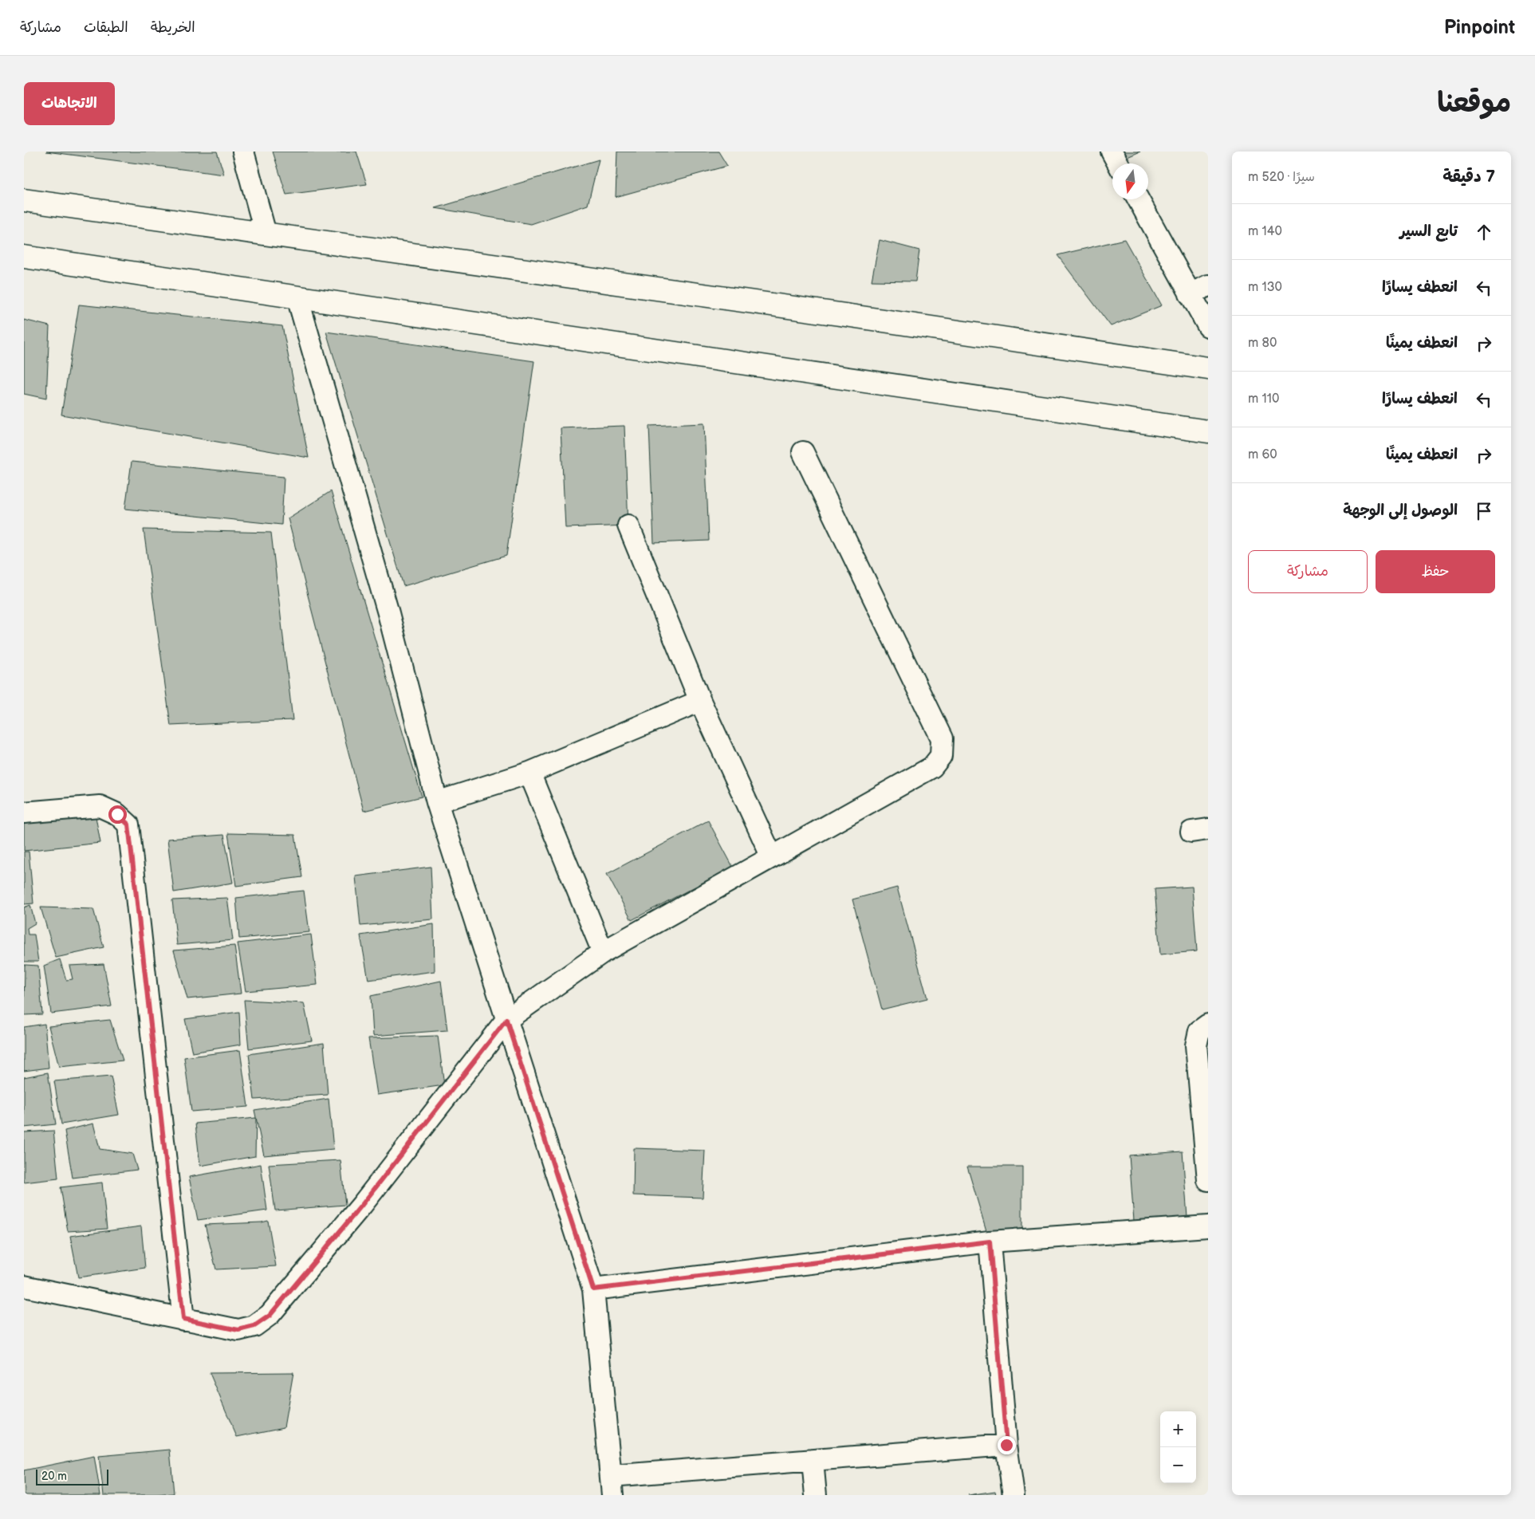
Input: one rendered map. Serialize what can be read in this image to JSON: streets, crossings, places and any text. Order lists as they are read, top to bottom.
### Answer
{
  "scale_bar": "20 m",
  "north": "bottom",
  "page": {
    "header": "Pinpoint",
    "nav": ["الخريطة", "الطبقات", "مشاركة"],
    "title": "موقعنا",
    "buttons": [
      "الاتجاهات",
      ["حفظ", "مشاركة"]
    ],
    "heading": ["7 دقيقة", "سيرًا · 520 m"],
    "list": [
      ["تابع السير", "140 m"],
      ["انعطف يسارًا", "130 m"],
      ["انعطف يمينًا", "80 m"],
      ["انعطف يسارًا", "110 m"],
      ["انعطف يمينًا", "60 m"],
      "الوصول إلى الوجهة"
    ],
    "map_buttons": ["+", "−"],
    "scale": "20 m"
  }
}
